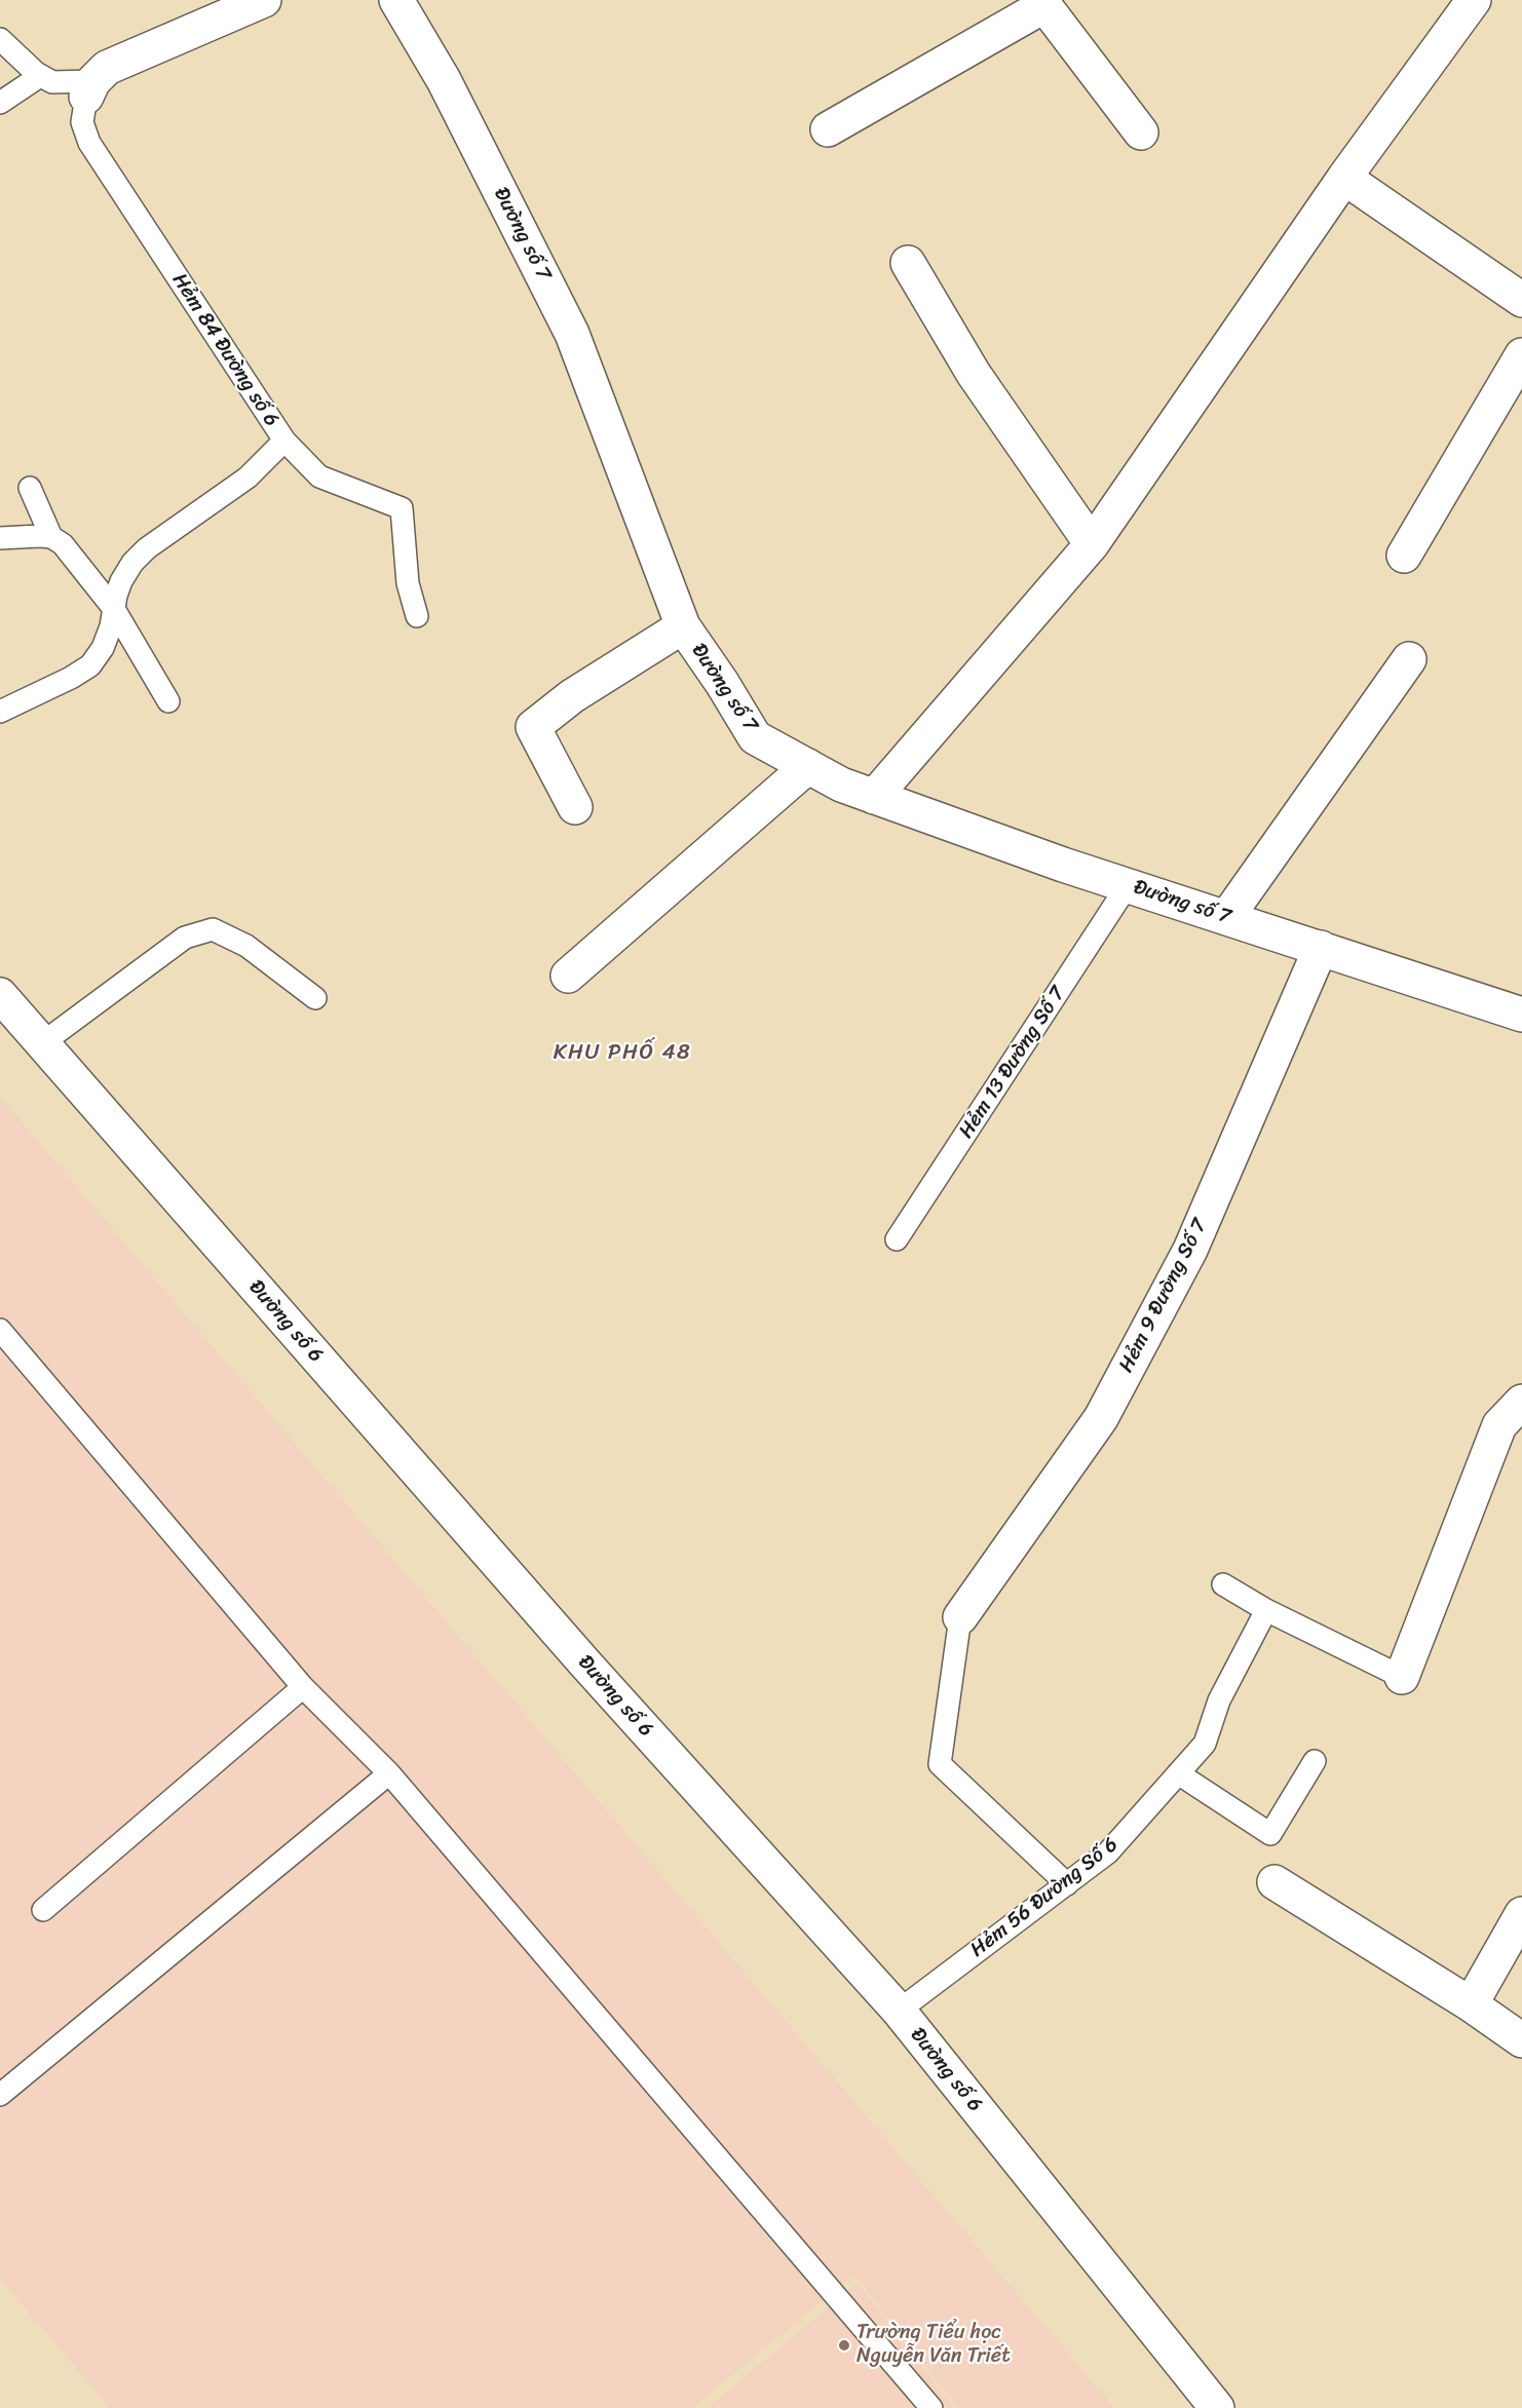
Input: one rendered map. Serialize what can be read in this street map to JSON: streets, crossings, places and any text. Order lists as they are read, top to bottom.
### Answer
{
  "streets": {
    "street": ["Đường số 7", "Hẻm 9 Đường Số 7", "Đường số 6"],
    "lane": ["Hẻm 84 Đường số 6", "Hẻm 13 Đường Số 7", "Hẻm 56 Đường Số 6"]
  },
  "crossings": [
    ["Đường số 7", "Hẻm 13 Đường Số 7"],
    ["Đường số 7", "Hẻm 9 Đường Số 7"],
    ["Đường số 6", "Hẻm 56 Đường Số 6"]
  ],
  "districts": ["KHU PHỐ 48"],
  "places": ["Trường Tiểu học Nguyễn Văn Triết"]
}
